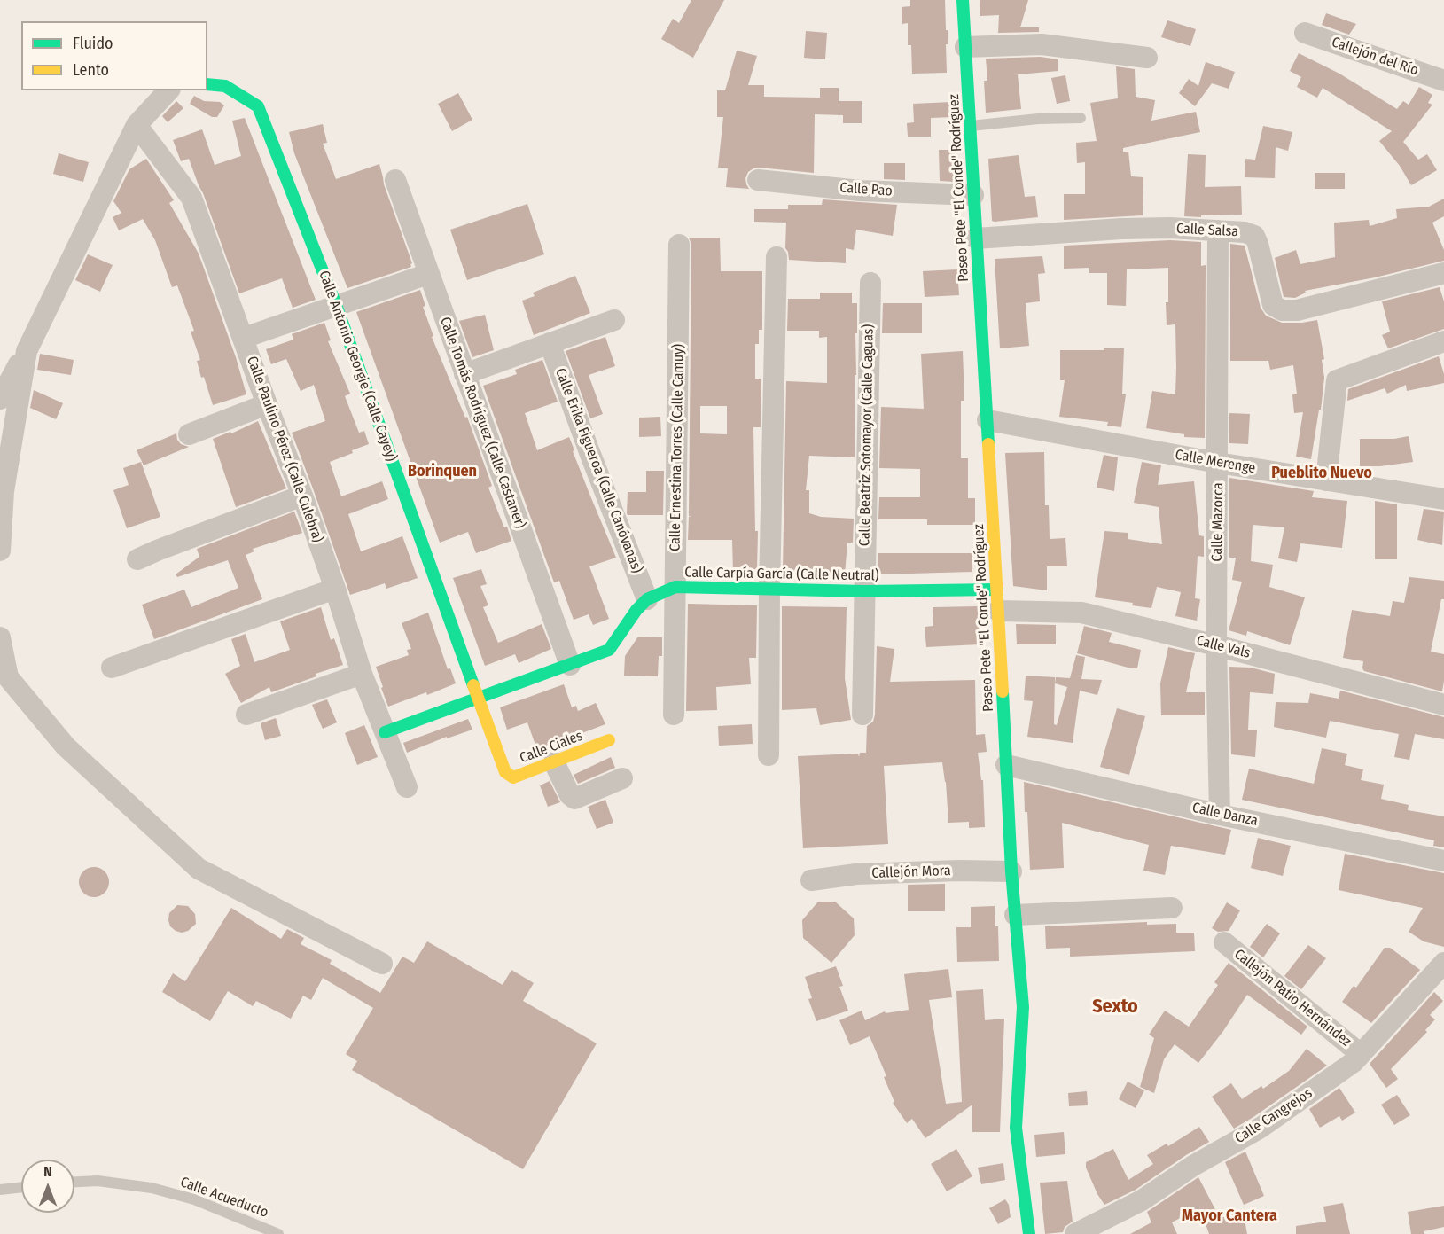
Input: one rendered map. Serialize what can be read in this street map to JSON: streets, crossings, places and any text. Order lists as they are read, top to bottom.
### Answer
{
  "streets": {
    "street": [
      "Callejón del Río",
      "Paseo Pete \"El Conde\" Rodríguez",
      "Calle Pao",
      "Calle Salsa",
      "Calle Antonio Georgie (Calle Cayey)",
      "Calle Tomás Rodríguez (Calle Castaner)",
      "Calle Beatriz Sotomayor (Calle Caguas)",
      "Calle Ernestina Torres (Calle Camuy)",
      "Calle Paulino Pérez (Calle Culebra)",
      "Calle Merenge",
      "Calle Erika Figueroa (Calle Canóvanas)",
      "Calle Mazorca",
      "Calle Carpía García (Calle Neutral)",
      "Calle Vals",
      "Calle Ciales",
      "Calle Danza",
      "Callejón Mora",
      "Callejón Patio Hernández",
      "Calle Cangrejos"
    ],
    "lane": ["Calle Acueducto"]
  },
  "crossings": [
    ["Paseo Pete \"El Conde\" Rodríguez", "Calle Pao"],
    ["Paseo Pete \"El Conde\" Rodríguez", "Calle Salsa"],
    ["Paseo Pete \"El Conde\" Rodríguez", "Calle Merenge"],
    ["Paseo Pete \"El Conde\" Rodríguez", "Calle Carpía García (Calle Neutral)"],
    ["Paseo Pete \"El Conde\" Rodríguez", "Calle Vals"],
    ["Paseo Pete \"El Conde\" Rodríguez", "Calle Danza"],
    ["Paseo Pete \"El Conde\" Rodríguez", "Callejón Mora"],
    ["Calle Salsa", "Calle Mazorca"],
    ["Calle Antonio Georgie (Calle Cayey)", "Calle Carpía García (Calle Neutral)"],
    ["Calle Antonio Georgie (Calle Cayey)", "Calle Ciales"],
    ["Calle Tomás Rodríguez (Calle Castaner)", "Calle Carpía García (Calle Neutral)"],
    ["Calle Beatriz Sotomayor (Calle Caguas)", "Calle Carpía García (Calle Neutral)"],
    ["Calle Ernestina Torres (Calle Camuy)", "Calle Carpía García (Calle Neutral)"],
    ["Calle Paulino Pérez (Calle Culebra)", "Calle Carpía García (Calle Neutral)"],
    ["Calle Merenge", "Calle Mazorca"],
    ["Calle Erika Figueroa (Calle Canóvanas)", "Calle Carpía García (Calle Neutral)"],
    ["Calle Mazorca", "Calle Vals"],
    ["Calle Mazorca", "Calle Danza"],
    ["Callejón Patio Hernández", "Calle Cangrejos"]
  ],
  "districts": [
    "Borinquen",
    "Pueblito Nuevo",
    "Sexto",
    "Mayor Cantera"
  ],
  "legend": ["Fluido", "Lento"],
  "north": "top"
}
